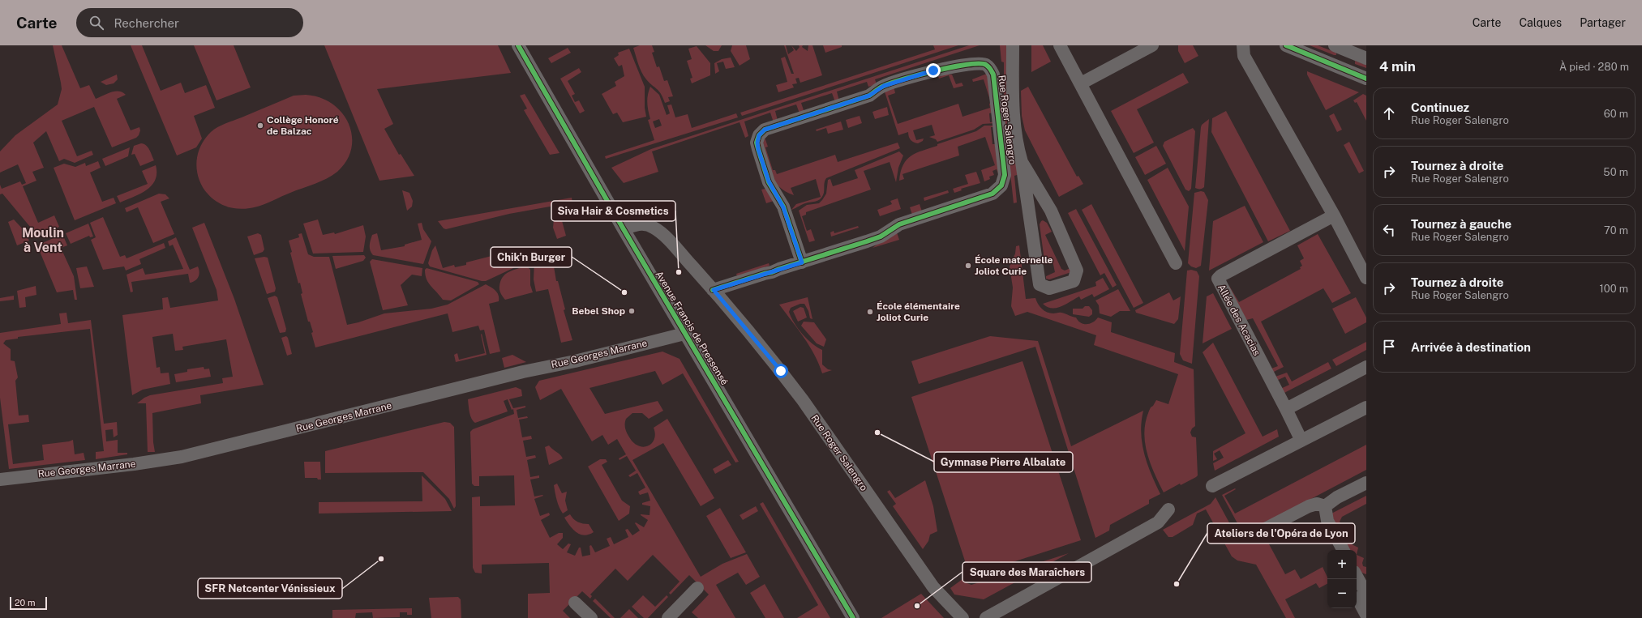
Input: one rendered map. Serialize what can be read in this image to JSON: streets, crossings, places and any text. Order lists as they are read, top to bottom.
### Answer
{
  "streets": {
    "street": [
      "Rue Roger Salengro",
      "Allée des Acacias",
      "Avenue Francis de Pressensé",
      "Rue Georges Marrane"
    ]
  },
  "crossings": [
    ["Rue Roger Salengro", "Avenue Francis de Pressensé"],
    ["Avenue Francis de Pressensé", "Rue Georges Marrane"]
  ],
  "districts": ["Moulin à Vent"],
  "places": [
    "Collège Honoré de Balzac",
    "École maternelle Joliot Curie",
    "Siva Hair & Cosmetics",
    "Chik'n Burger",
    "Bebel Shop",
    "École élémentaire Joliot Curie",
    "Gymnase Pierre Albalate",
    "SFR Netcenter Vénissieux",
    "Ateliers de l'Opéra de Lyon",
    "Square des Maraîchers"
  ],
  "scale_bar": "20 m",
  "page": {
    "header": "Carte",
    "search": "Rechercher",
    "nav": ["Carte", "Calques", "Partager"],
    "heading": ["4 min", "À pied · 280 m"],
    "list": [
      ["Continuez", "Rue Roger Salengro", "60 m"],
      ["Tournez à droite", "Rue Roger Salengro", "50 m"],
      ["Tournez à gauche", "Rue Roger Salengro", "70 m"],
      ["Tournez à droite", "Rue Roger Salengro", "100 m"],
      "Arrivée à destination"
    ],
    "map_buttons": ["+", "−"],
    "scale": "20 m"
  }
}
